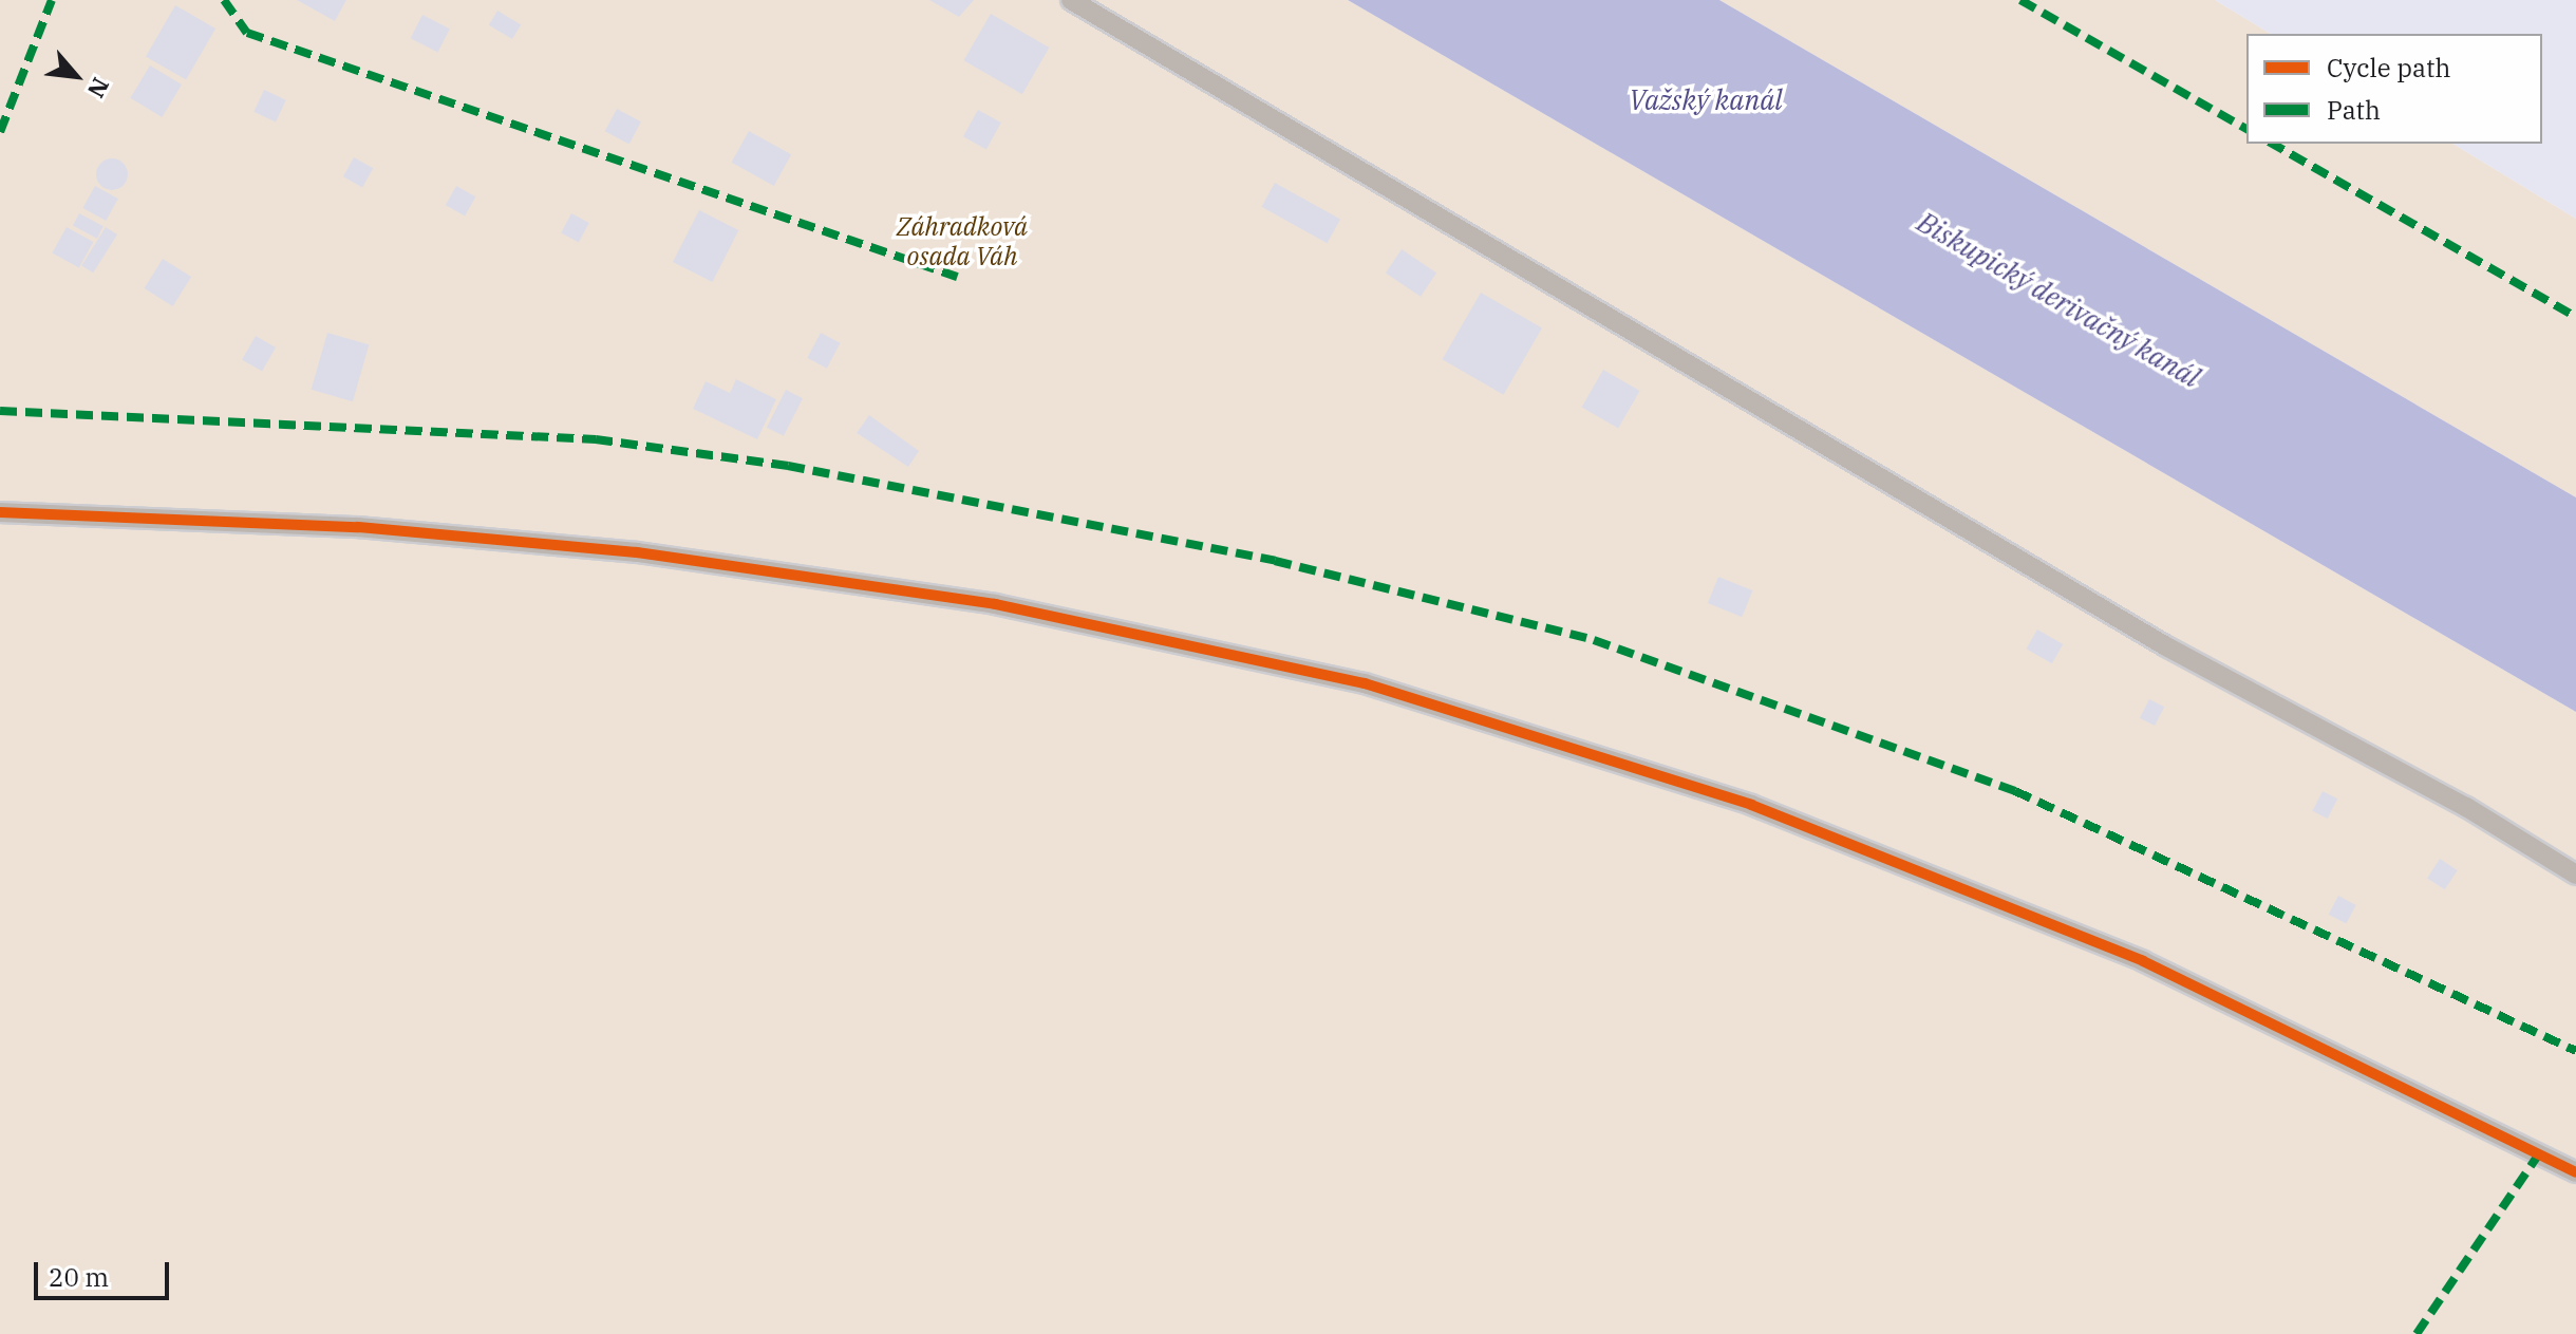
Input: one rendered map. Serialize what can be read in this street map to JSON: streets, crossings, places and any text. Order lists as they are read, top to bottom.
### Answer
{
  "water": ["Važský kanál", "Biskupický derivačný kanál"],
  "parks": ["Záhradková osada Váh"],
  "legend": ["Cycle path", "Path"],
  "scale_bar": "20 m",
  "north": "bottom right"
}
